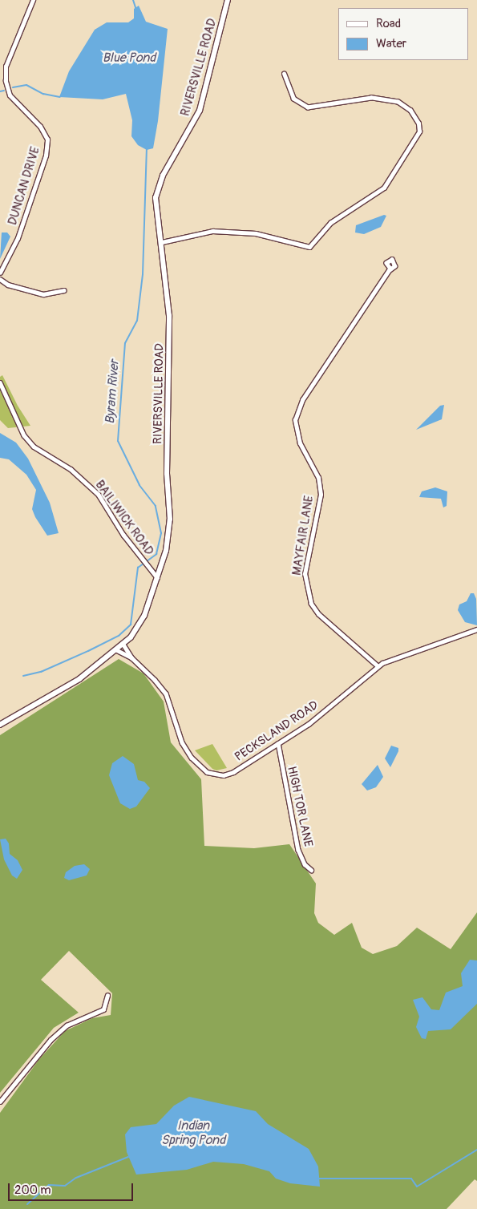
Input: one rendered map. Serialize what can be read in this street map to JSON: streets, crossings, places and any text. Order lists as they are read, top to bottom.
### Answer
{
  "streets": {
    "street": [
      "RIVERSVILLE ROAD",
      "DUNCAN DRIVE",
      "BAILIWICK ROAD",
      "MAYFAIR LANE",
      "PECKSLAND ROAD",
      "HIGH TOR LANE"
    ]
  },
  "crossings": [
    ["RIVERSVILLE ROAD", "BAILIWICK ROAD"],
    ["RIVERSVILLE ROAD", "PECKSLAND ROAD"],
    ["MAYFAIR LANE", "PECKSLAND ROAD"],
    ["PECKSLAND ROAD", "HIGH TOR LANE"]
  ],
  "water": ["Blue Pond", "Byram River", "Indian Spring Pond"],
  "legend": ["Road", "Water"],
  "scale_bar": "200 m"
}
